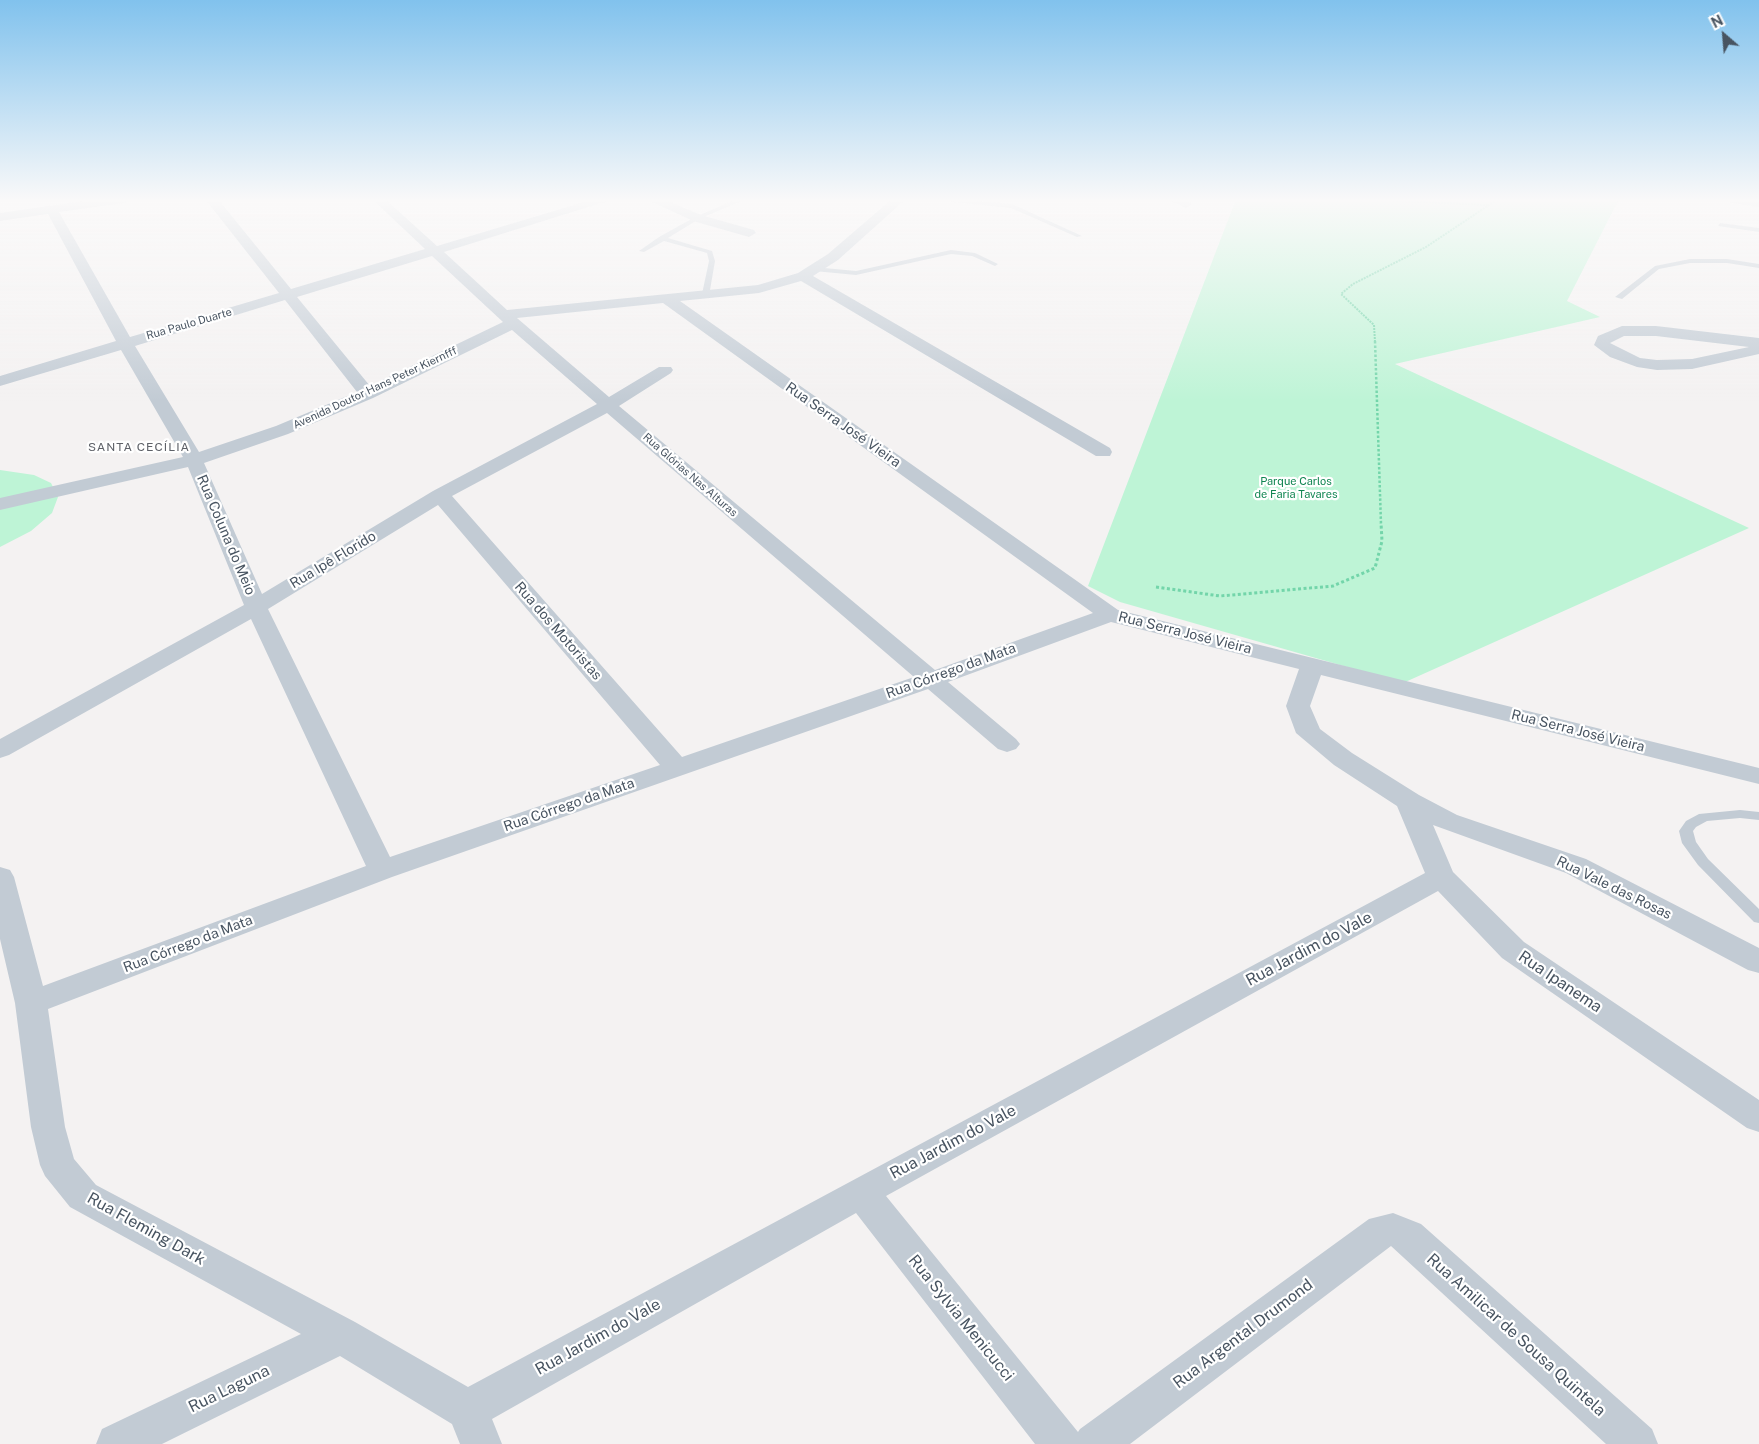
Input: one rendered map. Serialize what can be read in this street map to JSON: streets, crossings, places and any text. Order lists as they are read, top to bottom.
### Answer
{
  "streets": {
    "street": [
      "Rua Paulo Duarte",
      "Avenida Doutor Hans Peter Kiernfff",
      "Rua Serra José Vieira",
      "Rua Glórias Nas Alturas",
      "Rua Coluna do Meio",
      "Rua Ipê Florido",
      "Rua dos Motoristas",
      "Rua Córrego da Mata",
      "Rua Vale das Rosas",
      "Rua Jardim do Vale",
      "Rua Ipanema",
      "Rua Fleming Dark",
      "Rua Sylvia Menicucci",
      "Rua Argental Drumond",
      "Rua Amilicar de Sousa Quintela",
      "Rua Laguna"
    ]
  },
  "crossings": [
    ["Rua Paulo Duarte", "Rua Coluna do Meio"],
    ["Avenida Doutor Hans Peter Kiernfff", "Rua Glórias Nas Alturas"],
    ["Avenida Doutor Hans Peter Kiernfff", "Rua Coluna do Meio"],
    ["Rua Serra José Vieira", "Rua Córrego da Mata"],
    ["Rua Serra José Vieira", "Rua Vale das Rosas"],
    ["Rua Glórias Nas Alturas", "Rua Ipê Florido"],
    ["Rua Glórias Nas Alturas", "Rua Córrego da Mata"],
    ["Rua Coluna do Meio", "Rua Ipê Florido"],
    ["Rua Coluna do Meio", "Rua Córrego da Mata"],
    ["Rua Ipê Florido", "Rua dos Motoristas"],
    ["Rua dos Motoristas", "Rua Córrego da Mata"],
    ["Rua Córrego da Mata", "Rua Fleming Dark"],
    ["Rua Vale das Rosas", "Rua Ipanema"],
    ["Rua Jardim do Vale", "Rua Ipanema"],
    ["Rua Jardim do Vale", "Rua Fleming Dark"],
    ["Rua Jardim do Vale", "Rua Sylvia Menicucci"],
    ["Rua Fleming Dark", "Rua Laguna"],
    ["Rua Argental Drumond", "Rua Amilicar de Sousa Quintela"]
  ],
  "districts": ["SANTA CECÍLIA"],
  "parks": ["Parque Carlos de Faria Tavares"],
  "north": "top left"
}
